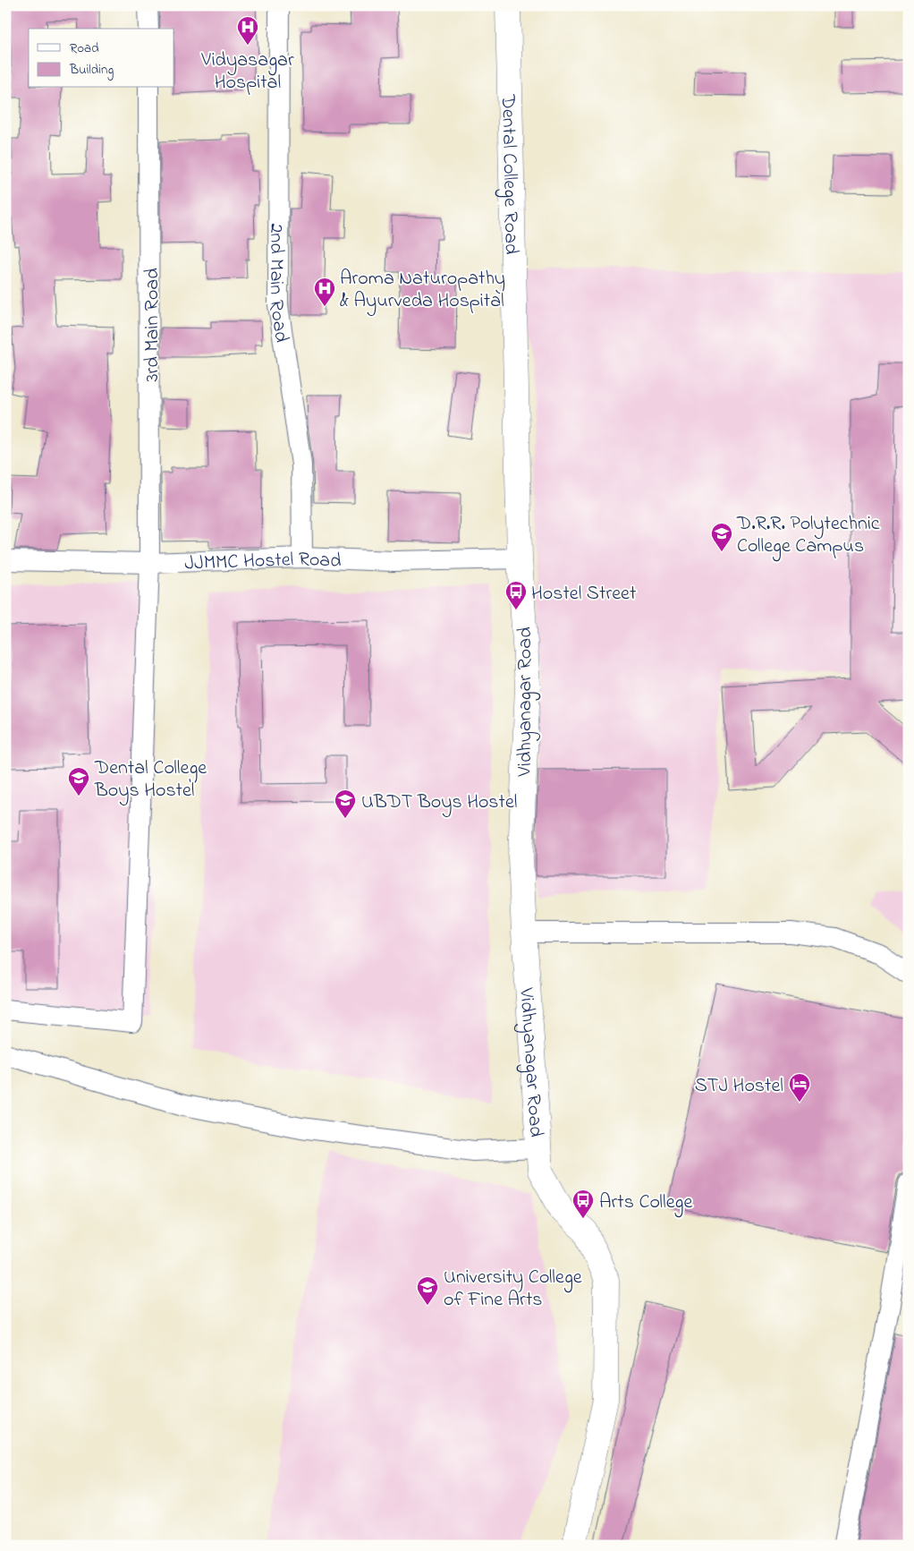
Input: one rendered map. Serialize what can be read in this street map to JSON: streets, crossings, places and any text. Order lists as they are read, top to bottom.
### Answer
{
  "streets": {
    "street": [
      "Dental College Road",
      "2nd Main Road",
      "3rd Main Road",
      "JJMMC Hostel Road",
      "Vidhyanagar Road"
    ]
  },
  "crossings": [
    ["Dental College Road", "JJMMC Hostel Road"],
    ["Dental College Road", "Vidhyanagar Road"],
    ["2nd Main Road", "JJMMC Hostel Road"],
    ["3rd Main Road", "JJMMC Hostel Road"],
    ["JJMMC Hostel Road", "Vidhyanagar Road"]
  ],
  "places": {
    "hospital": ["Vidyasagar Hospital", "Aroma Naturopathy & Ayurveda Hospital"],
    "school or university": [
      "D.R.R. Polytechnic College Campus",
      "Dental College Boys Hostel",
      "UBDT Boys Hostel",
      "University College of Fine Arts"
    ],
    "bus stop": ["Hostel Street", "Arts College"],
    "hotel": ["STJ Hostel"]
  },
  "legend": ["Road", "Building"]
}
